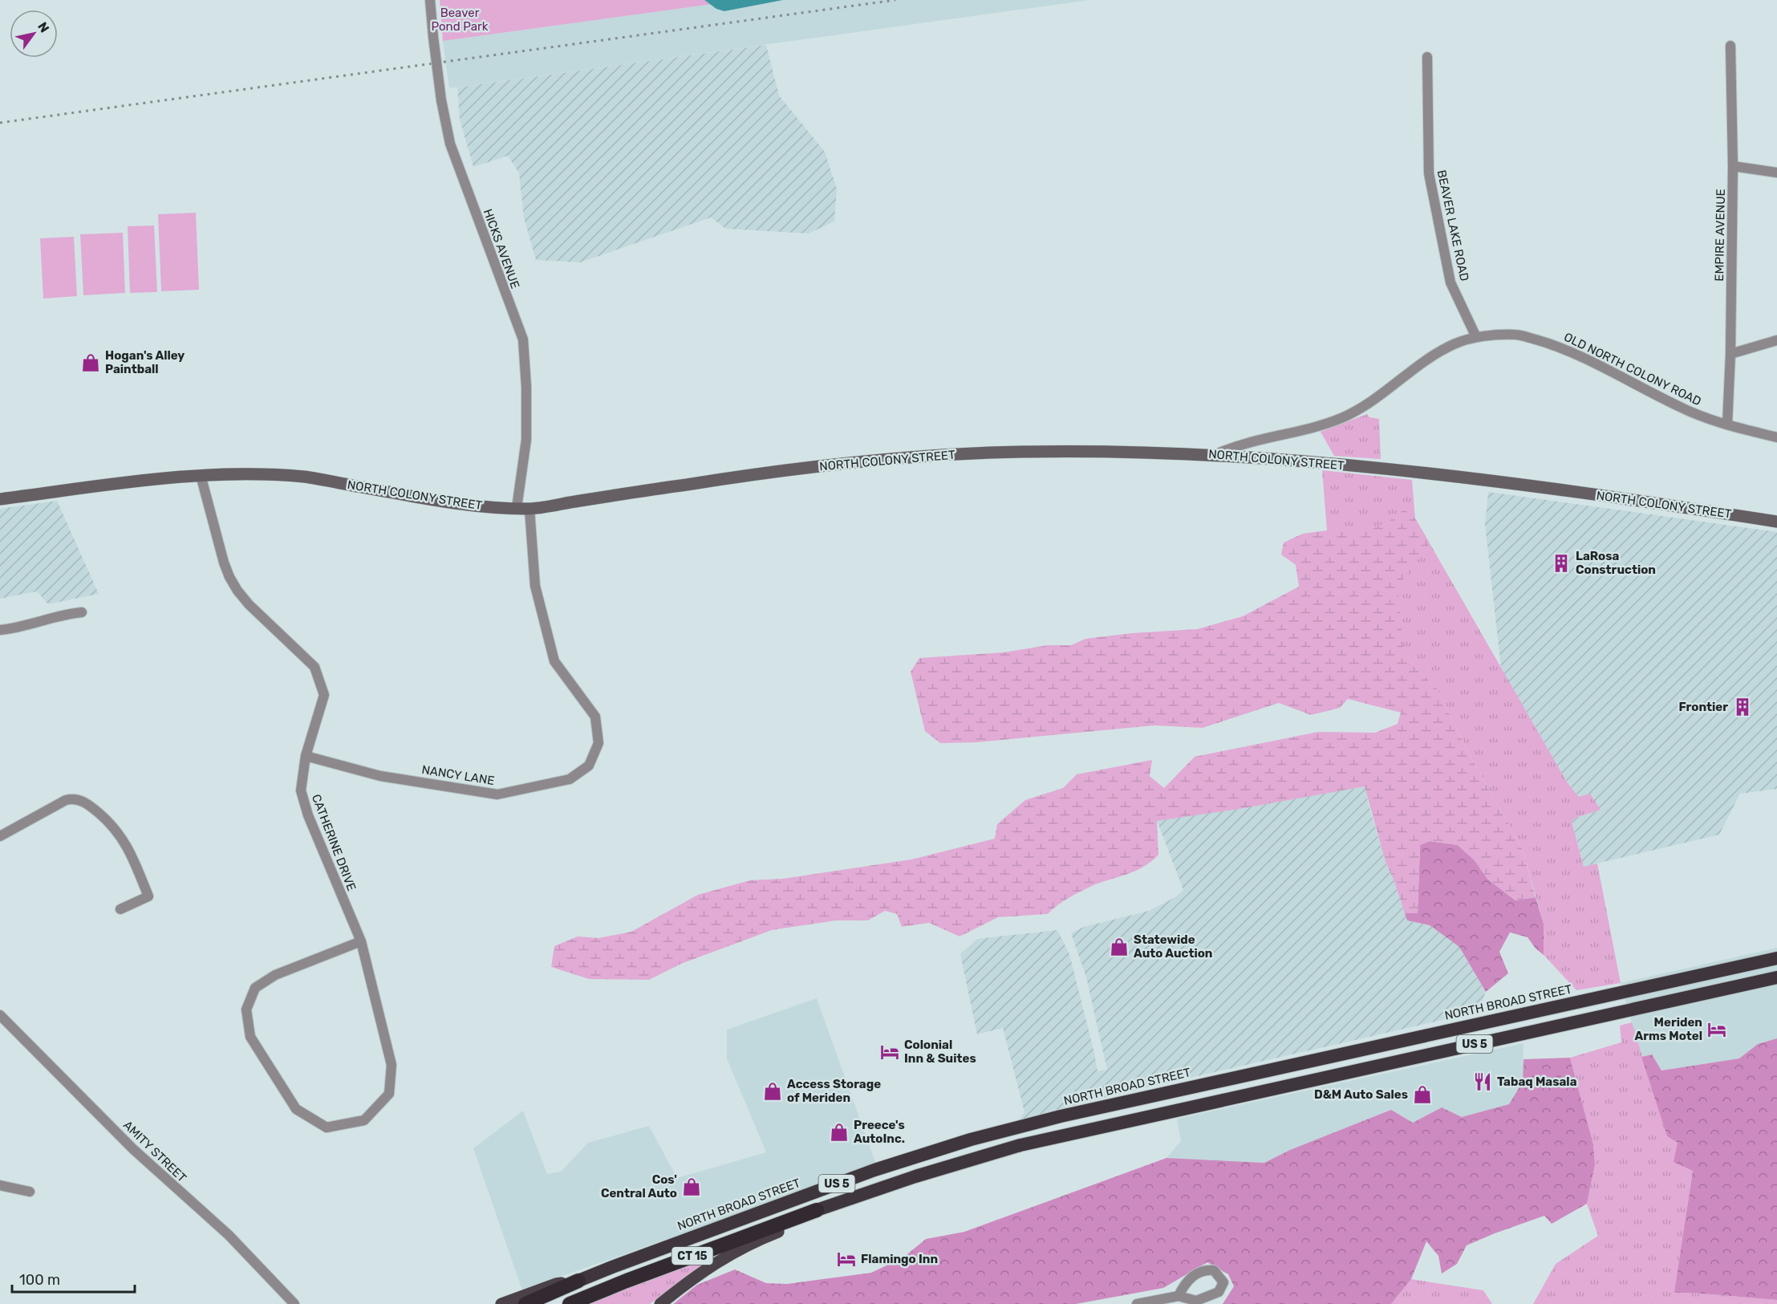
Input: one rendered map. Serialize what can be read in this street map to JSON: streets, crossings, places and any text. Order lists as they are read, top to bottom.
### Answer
{
  "streets": {
    "highway": ["NORTH BROAD STREET", "US 5", "CT 15"],
    "main road": ["NORTH COLONY STREET"],
    "street": [
      "BEAVER LAKE ROAD",
      "EMPIRE AVENUE",
      "HICKS AVENUE",
      "OLD NORTH COLONY ROAD",
      "NANCY LANE",
      "CATHERINE DRIVE",
      "AMITY STREET"
    ]
  },
  "crossings": [
    ["BEAVER LAKE ROAD", "OLD NORTH COLONY ROAD"],
    ["EMPIRE AVENUE", "OLD NORTH COLONY ROAD"],
    ["HICKS AVENUE", "NORTH COLONY STREET"],
    ["OLD NORTH COLONY ROAD", "NORTH COLONY STREET"],
    ["NORTH COLONY STREET", "NANCY LANE"],
    ["NORTH COLONY STREET", "CATHERINE DRIVE"],
    ["NANCY LANE", "CATHERINE DRIVE"],
    ["US 5", "CT 15"]
  ],
  "parks": ["Beaver Pond Park"],
  "places": {
    "shop": [
      "Hogan's Alley Paintball",
      "Statewide Auto Auction",
      "Access Storage of Meriden",
      "D&M Auto Sales",
      "Preece's AutoInc.",
      "Cos' Central Auto"
    ],
    "building": ["LaRosa Construction", "Frontier"],
    "hotel": ["Meriden Arms Motel", "Colonial Inn & Suites", "Flamingo Inn"],
    "restaurant": ["Tabaq Masala"]
  },
  "scale_bar": "100 m",
  "north": "top right"
}
